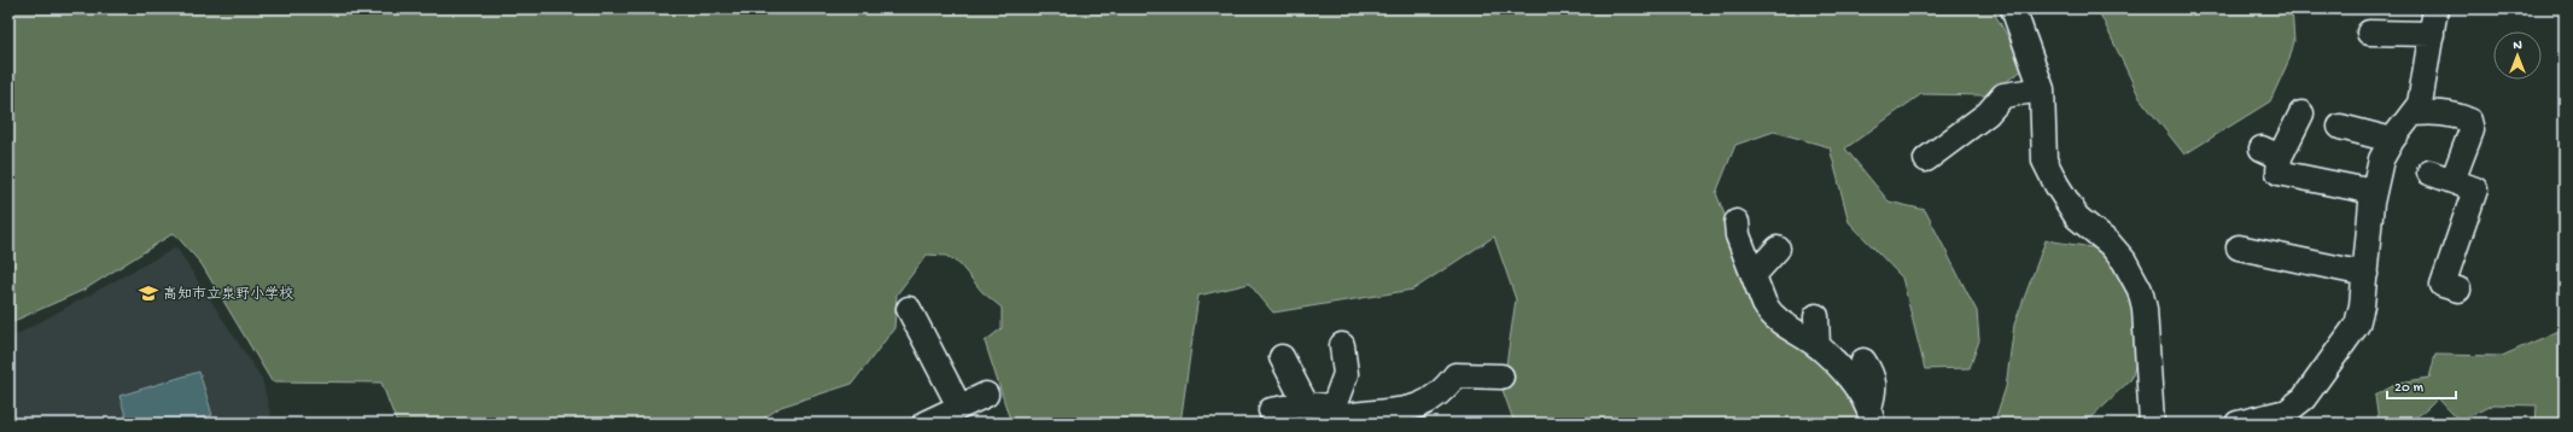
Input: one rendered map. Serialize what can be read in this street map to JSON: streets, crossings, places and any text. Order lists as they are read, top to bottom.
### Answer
{
  "places": {
    "school or university": ["高知市立泉野小学校"]
  },
  "scale_bar": "20 m",
  "north": "top"
}
